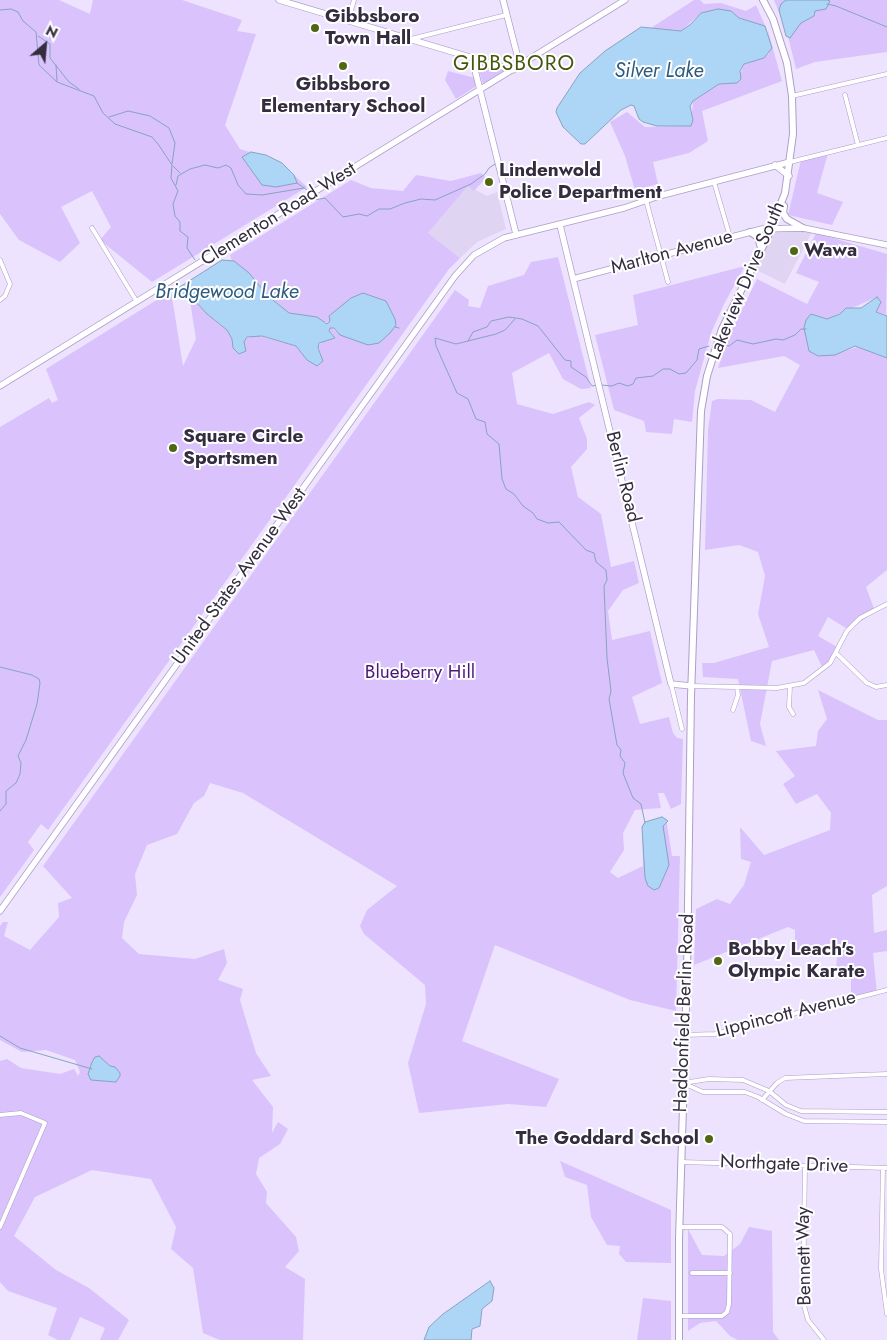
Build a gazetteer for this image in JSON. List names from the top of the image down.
{
  "streets": {
    "main road": ["Lakeview Drive South", "Haddonfield Berlin Road"],
    "street": [
      "Clementon Road West",
      "Marlton Avenue",
      "Berlin Road",
      "United States Avenue West",
      "Lippincott Avenue",
      "Northgate Drive",
      "Bennett Way"
    ]
  },
  "crossings": [
    ["Marlton Avenue", "Lakeview Drive South"],
    ["Marlton Avenue", "Berlin Road"],
    ["Lakeview Drive South", "United States Avenue West"],
    ["Lakeview Drive South", "Haddonfield Berlin Road"],
    ["Berlin Road", "United States Avenue West"],
    ["Haddonfield Berlin Road", "Lippincott Avenue"],
    ["Haddonfield Berlin Road", "Northgate Drive"],
    ["Northgate Drive", "Bennett Way"]
  ],
  "districts": ["GIBBSBORO"],
  "water": ["Silver Lake", "Bridgewood Lake"],
  "parks": ["Blueberry Hill"],
  "places": [
    "Gibbsboro Town Hall",
    "Gibbsboro Elementary School",
    "Lindenwold Police Department",
    "Wawa",
    "Square Circle Sportsmen",
    "Bobby Leach's Olympic Karate",
    "The Goddard School"
  ],
  "north": "top right"
}
